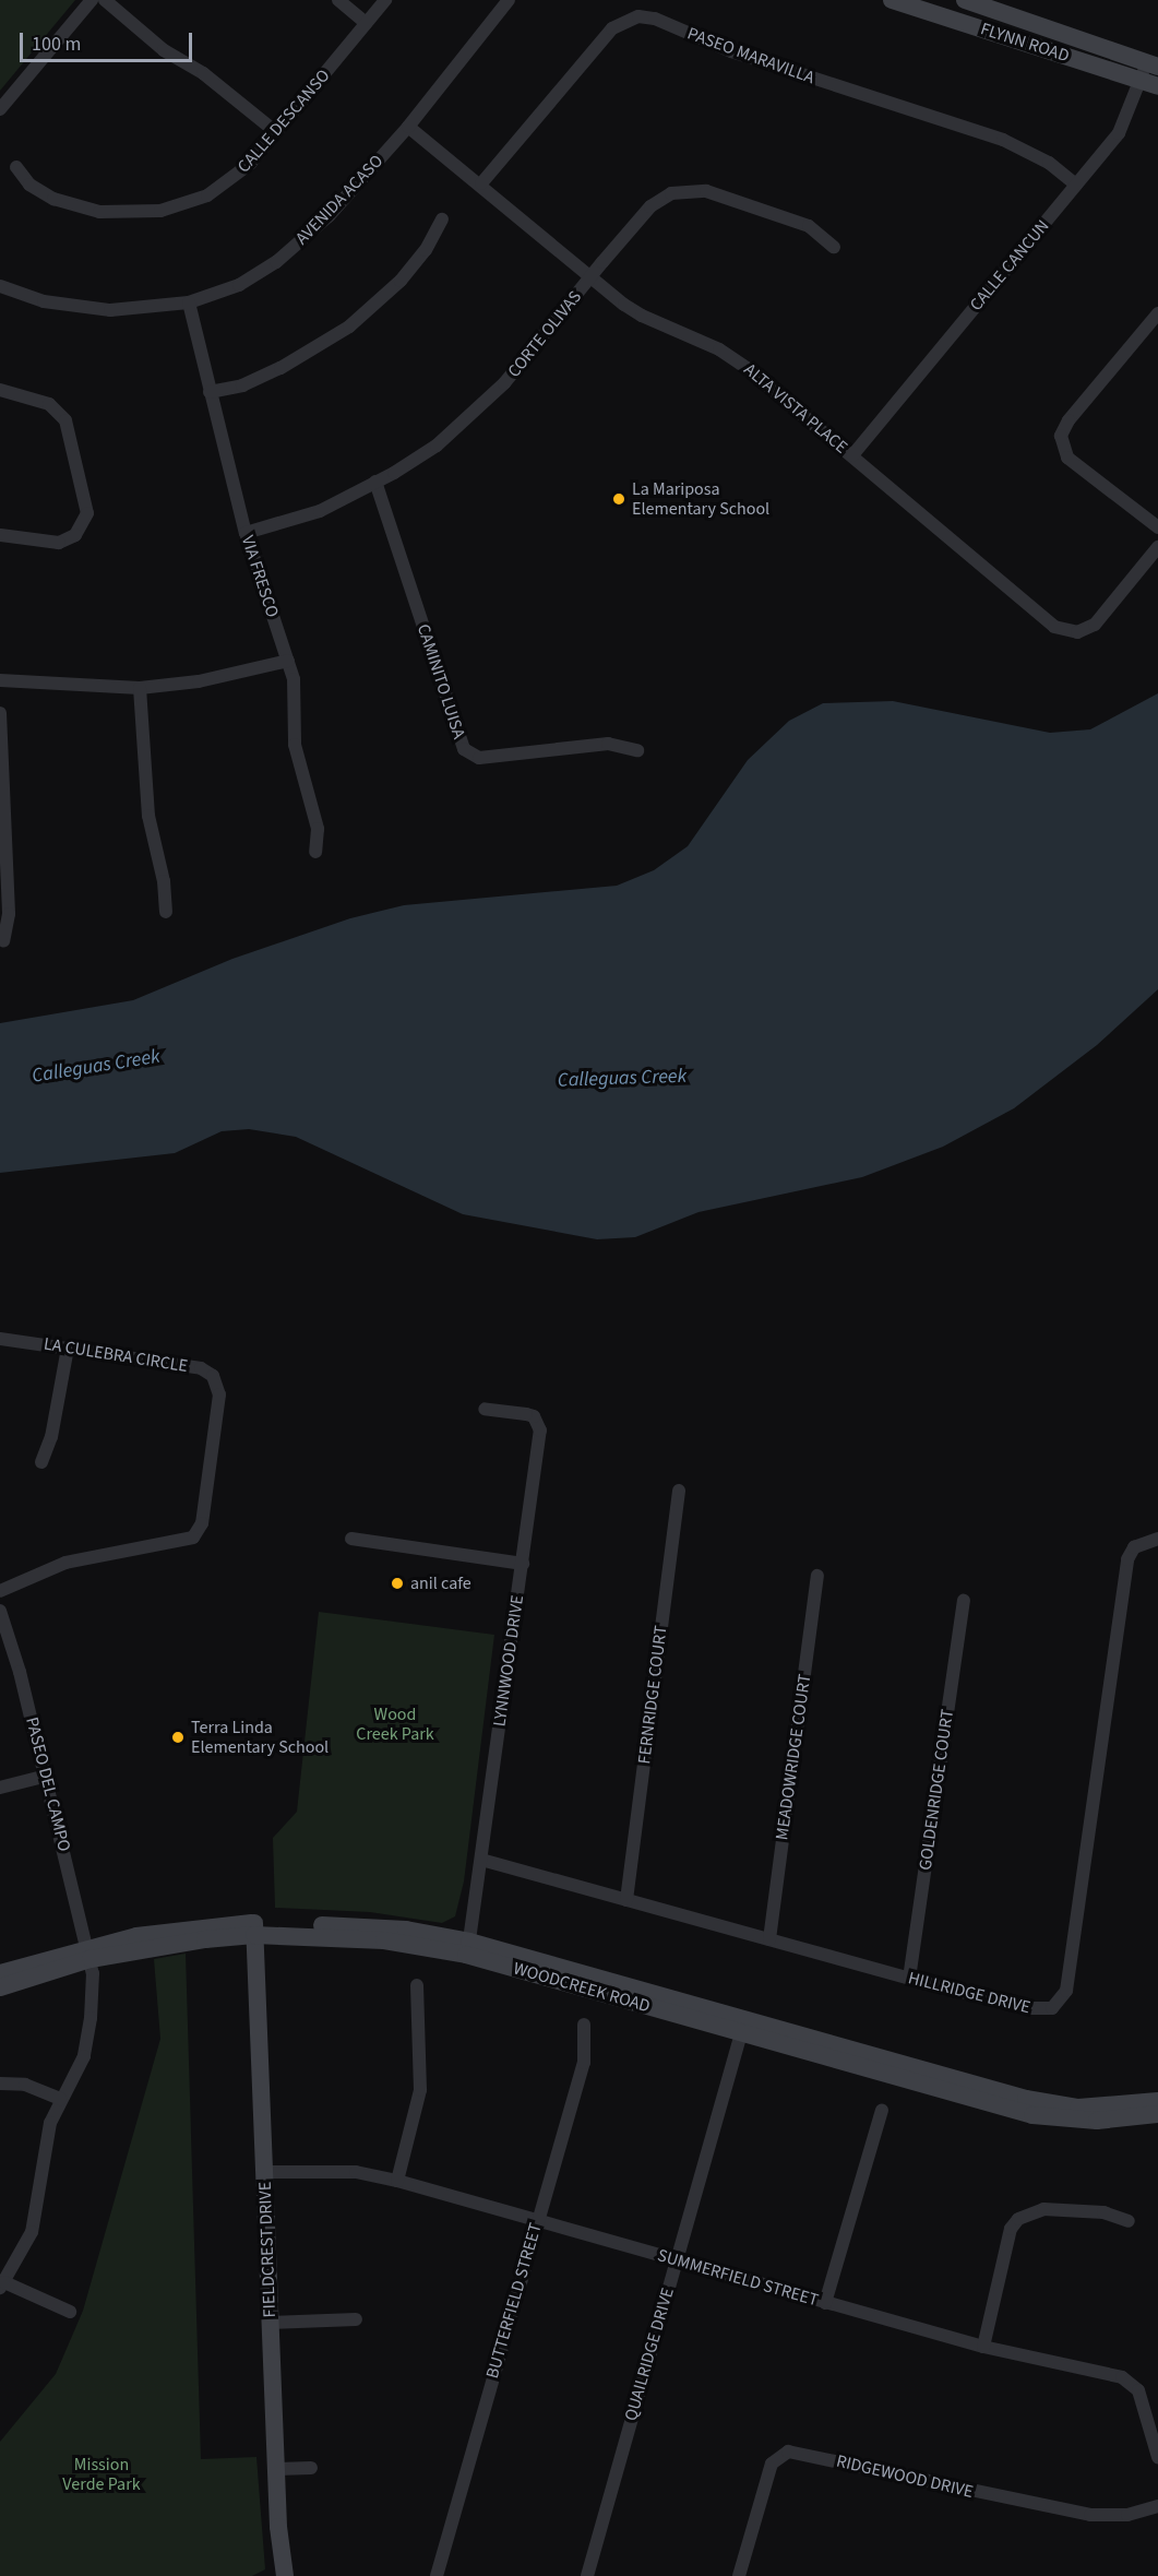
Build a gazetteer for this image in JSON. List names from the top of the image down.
{
  "streets": {
    "main road": ["FLYNN ROAD", "WOODCREEK ROAD", "FIELDCREST DRIVE"],
    "street": [
      "PASEO MARAVILLA",
      "CALLE DESCANSO",
      "AVENIDA ACASO",
      "CALLE CANCUN",
      "CORTE OLIVAS",
      "ALTA VISTA PLACE",
      "VIA FRESCO",
      "CAMINITO LUISA",
      "LA CULEBRA CIRCLE",
      "LYNNWOOD DRIVE",
      "FERNRIDGE COURT",
      "MEADOWRIDGE COURT",
      "PASEO DEL CAMPO",
      "GOLDENRIDGE COURT",
      "HILLRIDGE DRIVE",
      "SUMMERFIELD STREET",
      "BUTTERFIELD STREET",
      "QUAILRIDGE DRIVE",
      "RIDGEWOOD DRIVE"
    ]
  },
  "crossings": [
    ["FLYNN ROAD", "CALLE CANCUN"],
    ["PASEO MARAVILLA", "CALLE CANCUN"],
    ["PASEO MARAVILLA", "ALTA VISTA PLACE"],
    ["AVENIDA ACASO", "ALTA VISTA PLACE"],
    ["AVENIDA ACASO", "VIA FRESCO"],
    ["CALLE CANCUN", "ALTA VISTA PLACE"],
    ["CORTE OLIVAS", "ALTA VISTA PLACE"],
    ["CORTE OLIVAS", "VIA FRESCO"],
    ["CORTE OLIVAS", "CAMINITO LUISA"],
    ["LYNNWOOD DRIVE", "WOODCREEK ROAD"],
    ["LYNNWOOD DRIVE", "HILLRIDGE DRIVE"],
    ["FERNRIDGE COURT", "HILLRIDGE DRIVE"],
    ["MEADOWRIDGE COURT", "HILLRIDGE DRIVE"],
    ["PASEO DEL CAMPO", "WOODCREEK ROAD"],
    ["GOLDENRIDGE COURT", "HILLRIDGE DRIVE"],
    ["WOODCREEK ROAD", "FIELDCREST DRIVE"],
    ["WOODCREEK ROAD", "QUAILRIDGE DRIVE"],
    ["FIELDCREST DRIVE", "SUMMERFIELD STREET"],
    ["SUMMERFIELD STREET", "BUTTERFIELD STREET"],
    ["SUMMERFIELD STREET", "QUAILRIDGE DRIVE"]
  ],
  "water": ["Calleguas Creek"],
  "parks": ["Wood Creek Park", "Mission Verde Park"],
  "places": ["La Mariposa Elementary School", "anil cafe", "Terra Linda Elementary School"],
  "scale_bar": "100 m"
}
